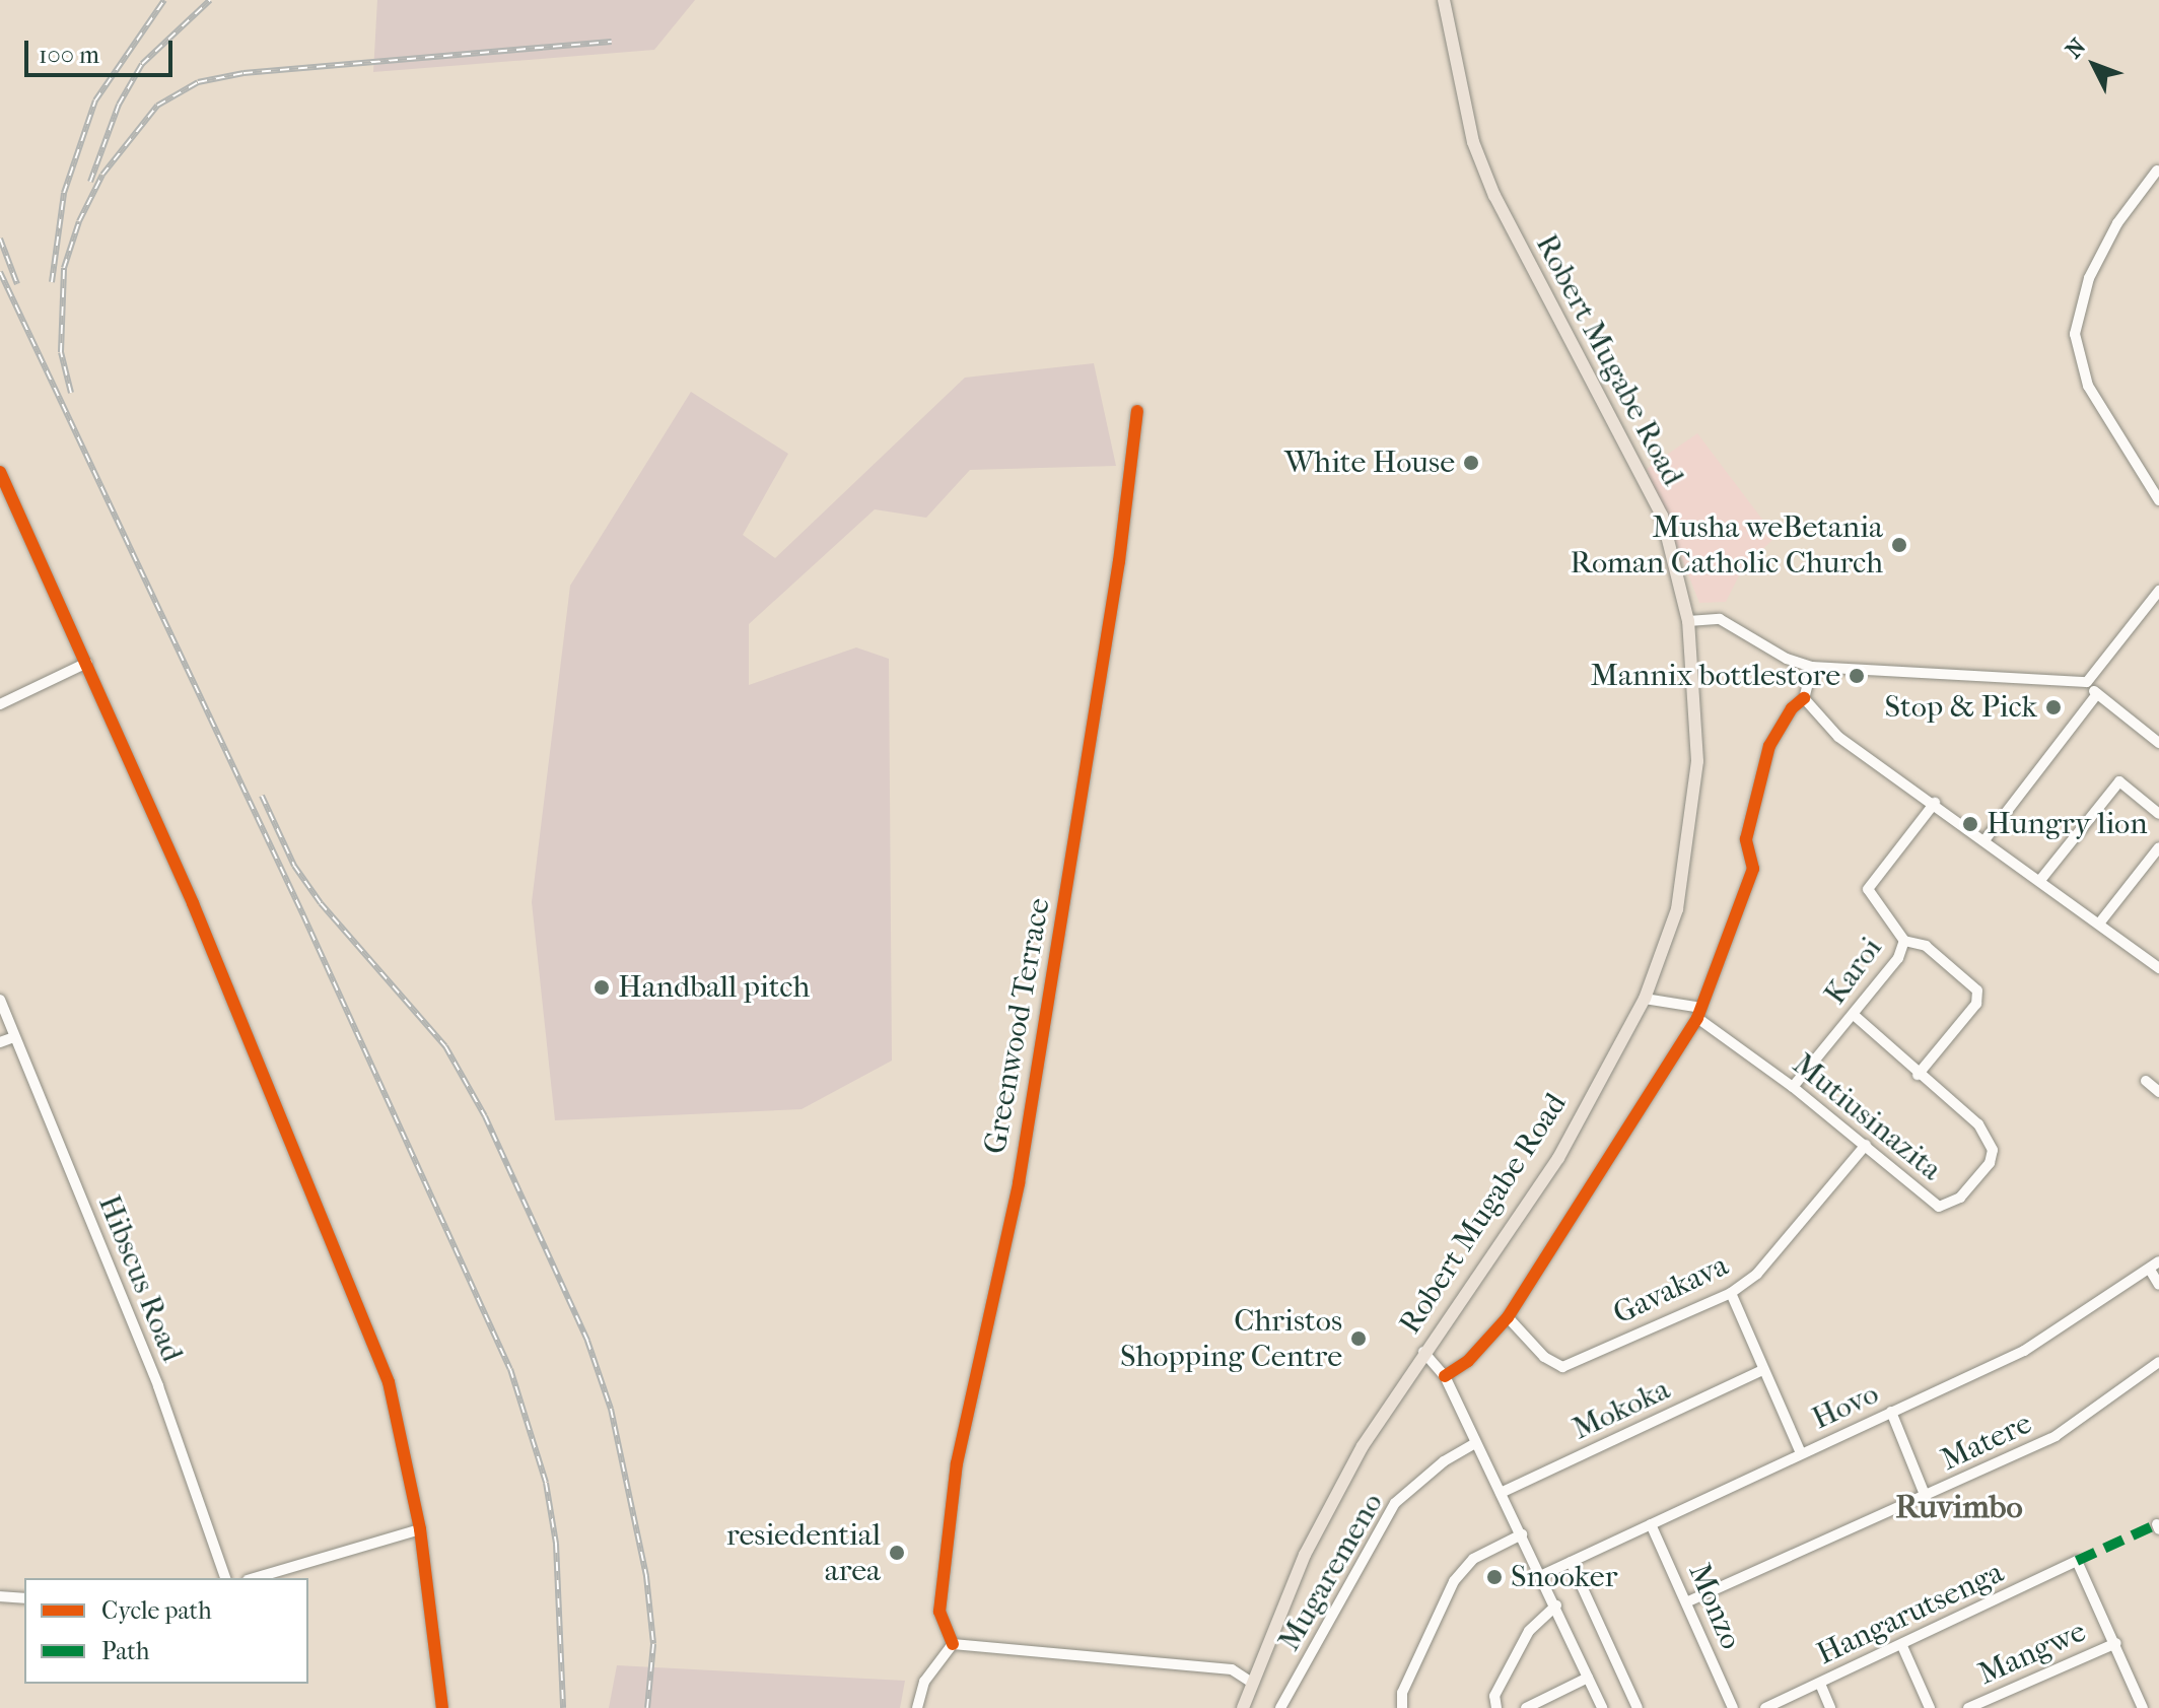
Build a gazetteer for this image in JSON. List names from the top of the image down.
{
  "streets": {
    "main road": ["Robert Mugabe Road"],
    "street": [
      "Karoi",
      "Greenwood Terrace",
      "Mutiusinazita",
      "Hibscus Road",
      "Gavakava",
      "Hovo",
      "Mokoka",
      "Matere",
      "Mugaremeno",
      "Monzo",
      "Hangarutsenga",
      "Mangwe"
    ]
  },
  "crossings": [
    ["Karoi", "Mutiusinazita"],
    ["Mutiusinazita", "Gavakava"],
    ["Hovo", "Monzo"],
    ["Matere", "Monzo"],
    ["Hangarutsenga", "Mangwe"]
  ],
  "districts": ["Ruvimbo"],
  "places": [
    "White House",
    "Musha weBetania Roman Catholic Church",
    "Mannix bottlestore",
    "Stop & Pick",
    "Hungry lion",
    "Handball pitch",
    "Christos Shopping Centre",
    "resiedential area",
    "Snooker"
  ],
  "legend": ["Cycle path", "Path"],
  "scale_bar": "100 m",
  "north": "top left"
}
